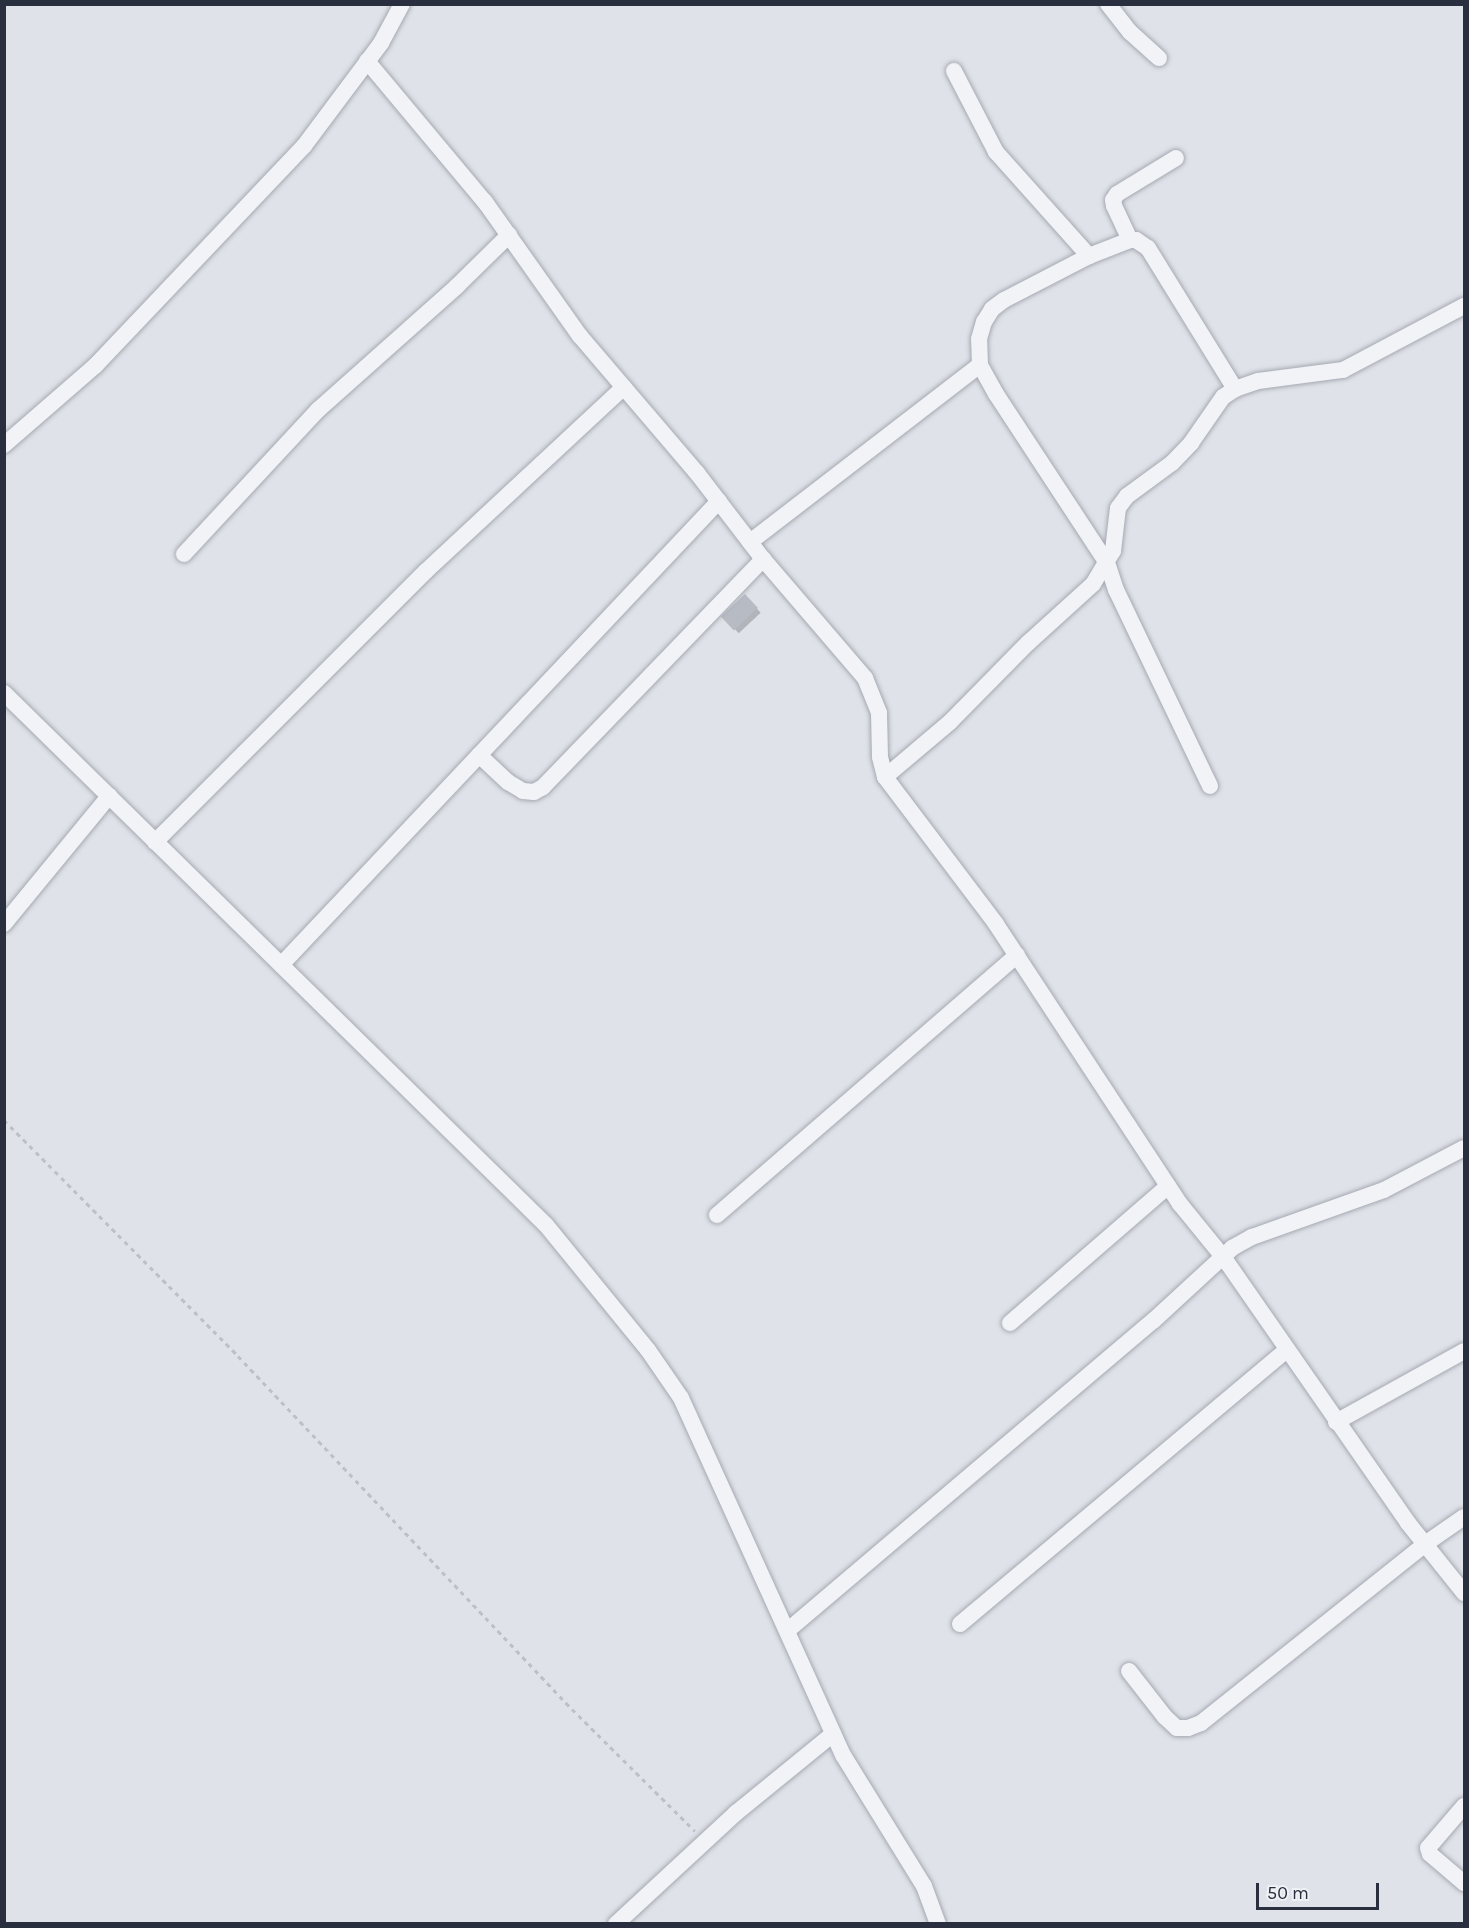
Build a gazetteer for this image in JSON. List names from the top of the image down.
{
  "scale_bar": "50 m"
}
